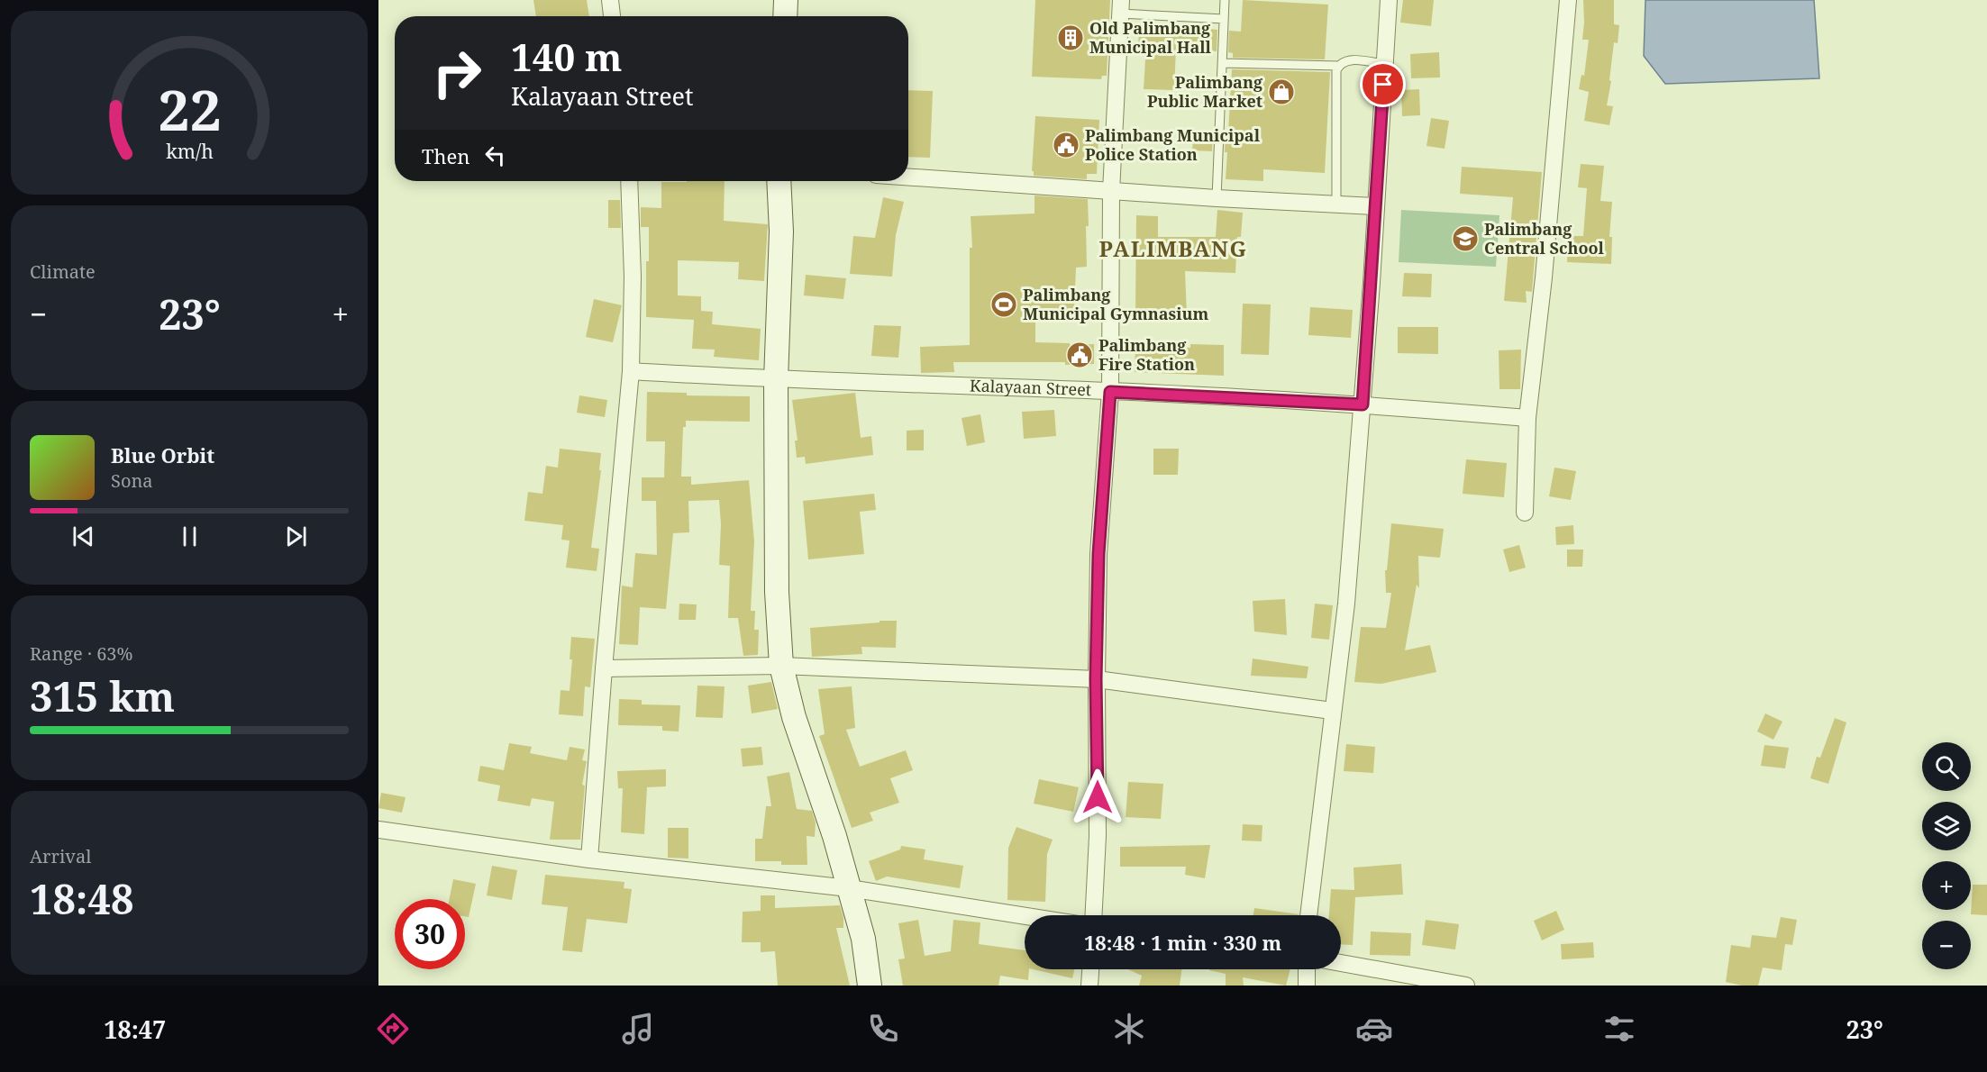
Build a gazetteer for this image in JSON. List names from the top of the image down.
{
  "streets": {
    "street": ["Kalayaan Street"]
  },
  "districts": ["PALIMBANG"],
  "places": {
    "building": ["Old Palimbang Municipal Hall"],
    "shop": ["Palimbang Public Market"],
    "public building": ["Palimbang Municipal Police Station", "Palimbang Fire Station"],
    "school or university": ["Palimbang Central School"],
    "sports": ["Palimbang Municipal Gymnasium"]
  },
  "page": {
    "turn": ["140 m", "Kalayaan Street"],
    "then": "Then",
    "tile": [
      "Climate",
      ["Range · 63%", "315 km"],
      ["Arrival", "18:48"]
    ],
    "heat": ["−", "23°", "+"],
    "song": ["Blue Orbit", "Sona"],
    "map_buttons": ["+", "−"],
    "limit": "30",
    "trip": "18:48 · 1 min · 330 m",
    "tabs": ["18:47", "23°"],
    "gauge": ["22", "km/h"]
  }
}
